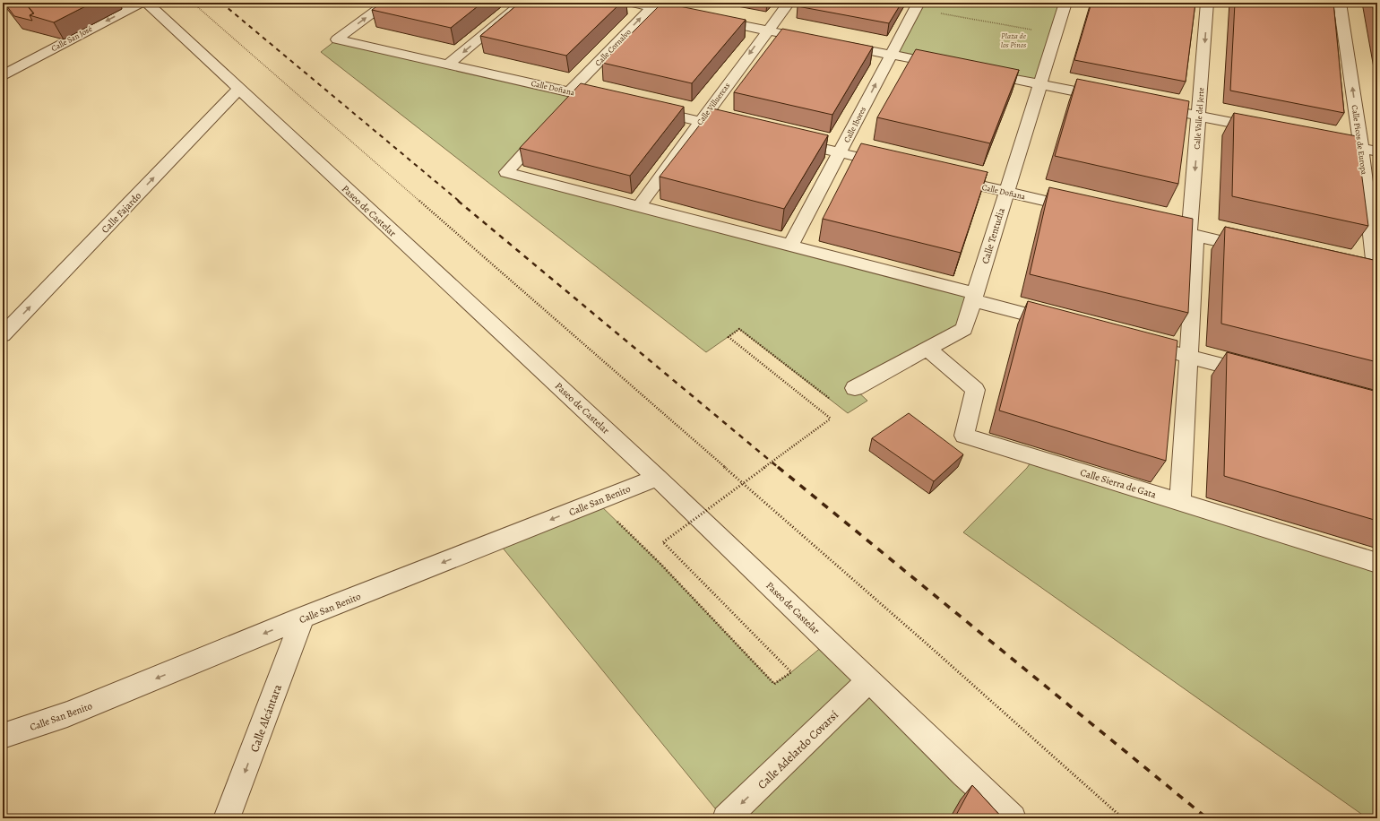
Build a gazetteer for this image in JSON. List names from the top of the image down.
{
  "streets": {
    "street": [
      "Calle San José",
      "Calle Cornalvo",
      "Calle Doñana",
      "Calle Villuercas",
      "Calle Valle del Jerte",
      "Calle Ibores",
      "Calle Picos de Europa",
      "Paseo de Castelar",
      "Calle Fajardo",
      "Calle Tentudia",
      "Calle Sierra de Gata",
      "Calle San Benito",
      "Calle Alcántara",
      "Calle Adelardo Covarsí"
    ]
  },
  "crossings": [
    ["Calle Cornalvo", "Calle Doñana"],
    ["Calle Doñana", "Calle Tentudia"],
    ["Calle Valle del Jerte", "Calle Sierra de Gata"],
    ["Paseo de Castelar", "Calle Fajardo"],
    ["Paseo de Castelar", "Calle San Benito"],
    ["Paseo de Castelar", "Calle Adelardo Covarsí"],
    ["Calle Tentudia", "Calle Sierra de Gata"],
    ["Calle San Benito", "Calle Alcántara"]
  ],
  "one_way": [
    "Calle San José",
    "Calle Villuercas",
    "Calle Valle del Jerte",
    "Calle Ibores",
    "Calle Picos de Europa",
    "Calle Fajardo",
    "Calle San Benito",
    "Calle Alcántara",
    "Calle Adelardo Covarsí"
  ],
  "parks": ["Plaza de los Pinos"]
}
